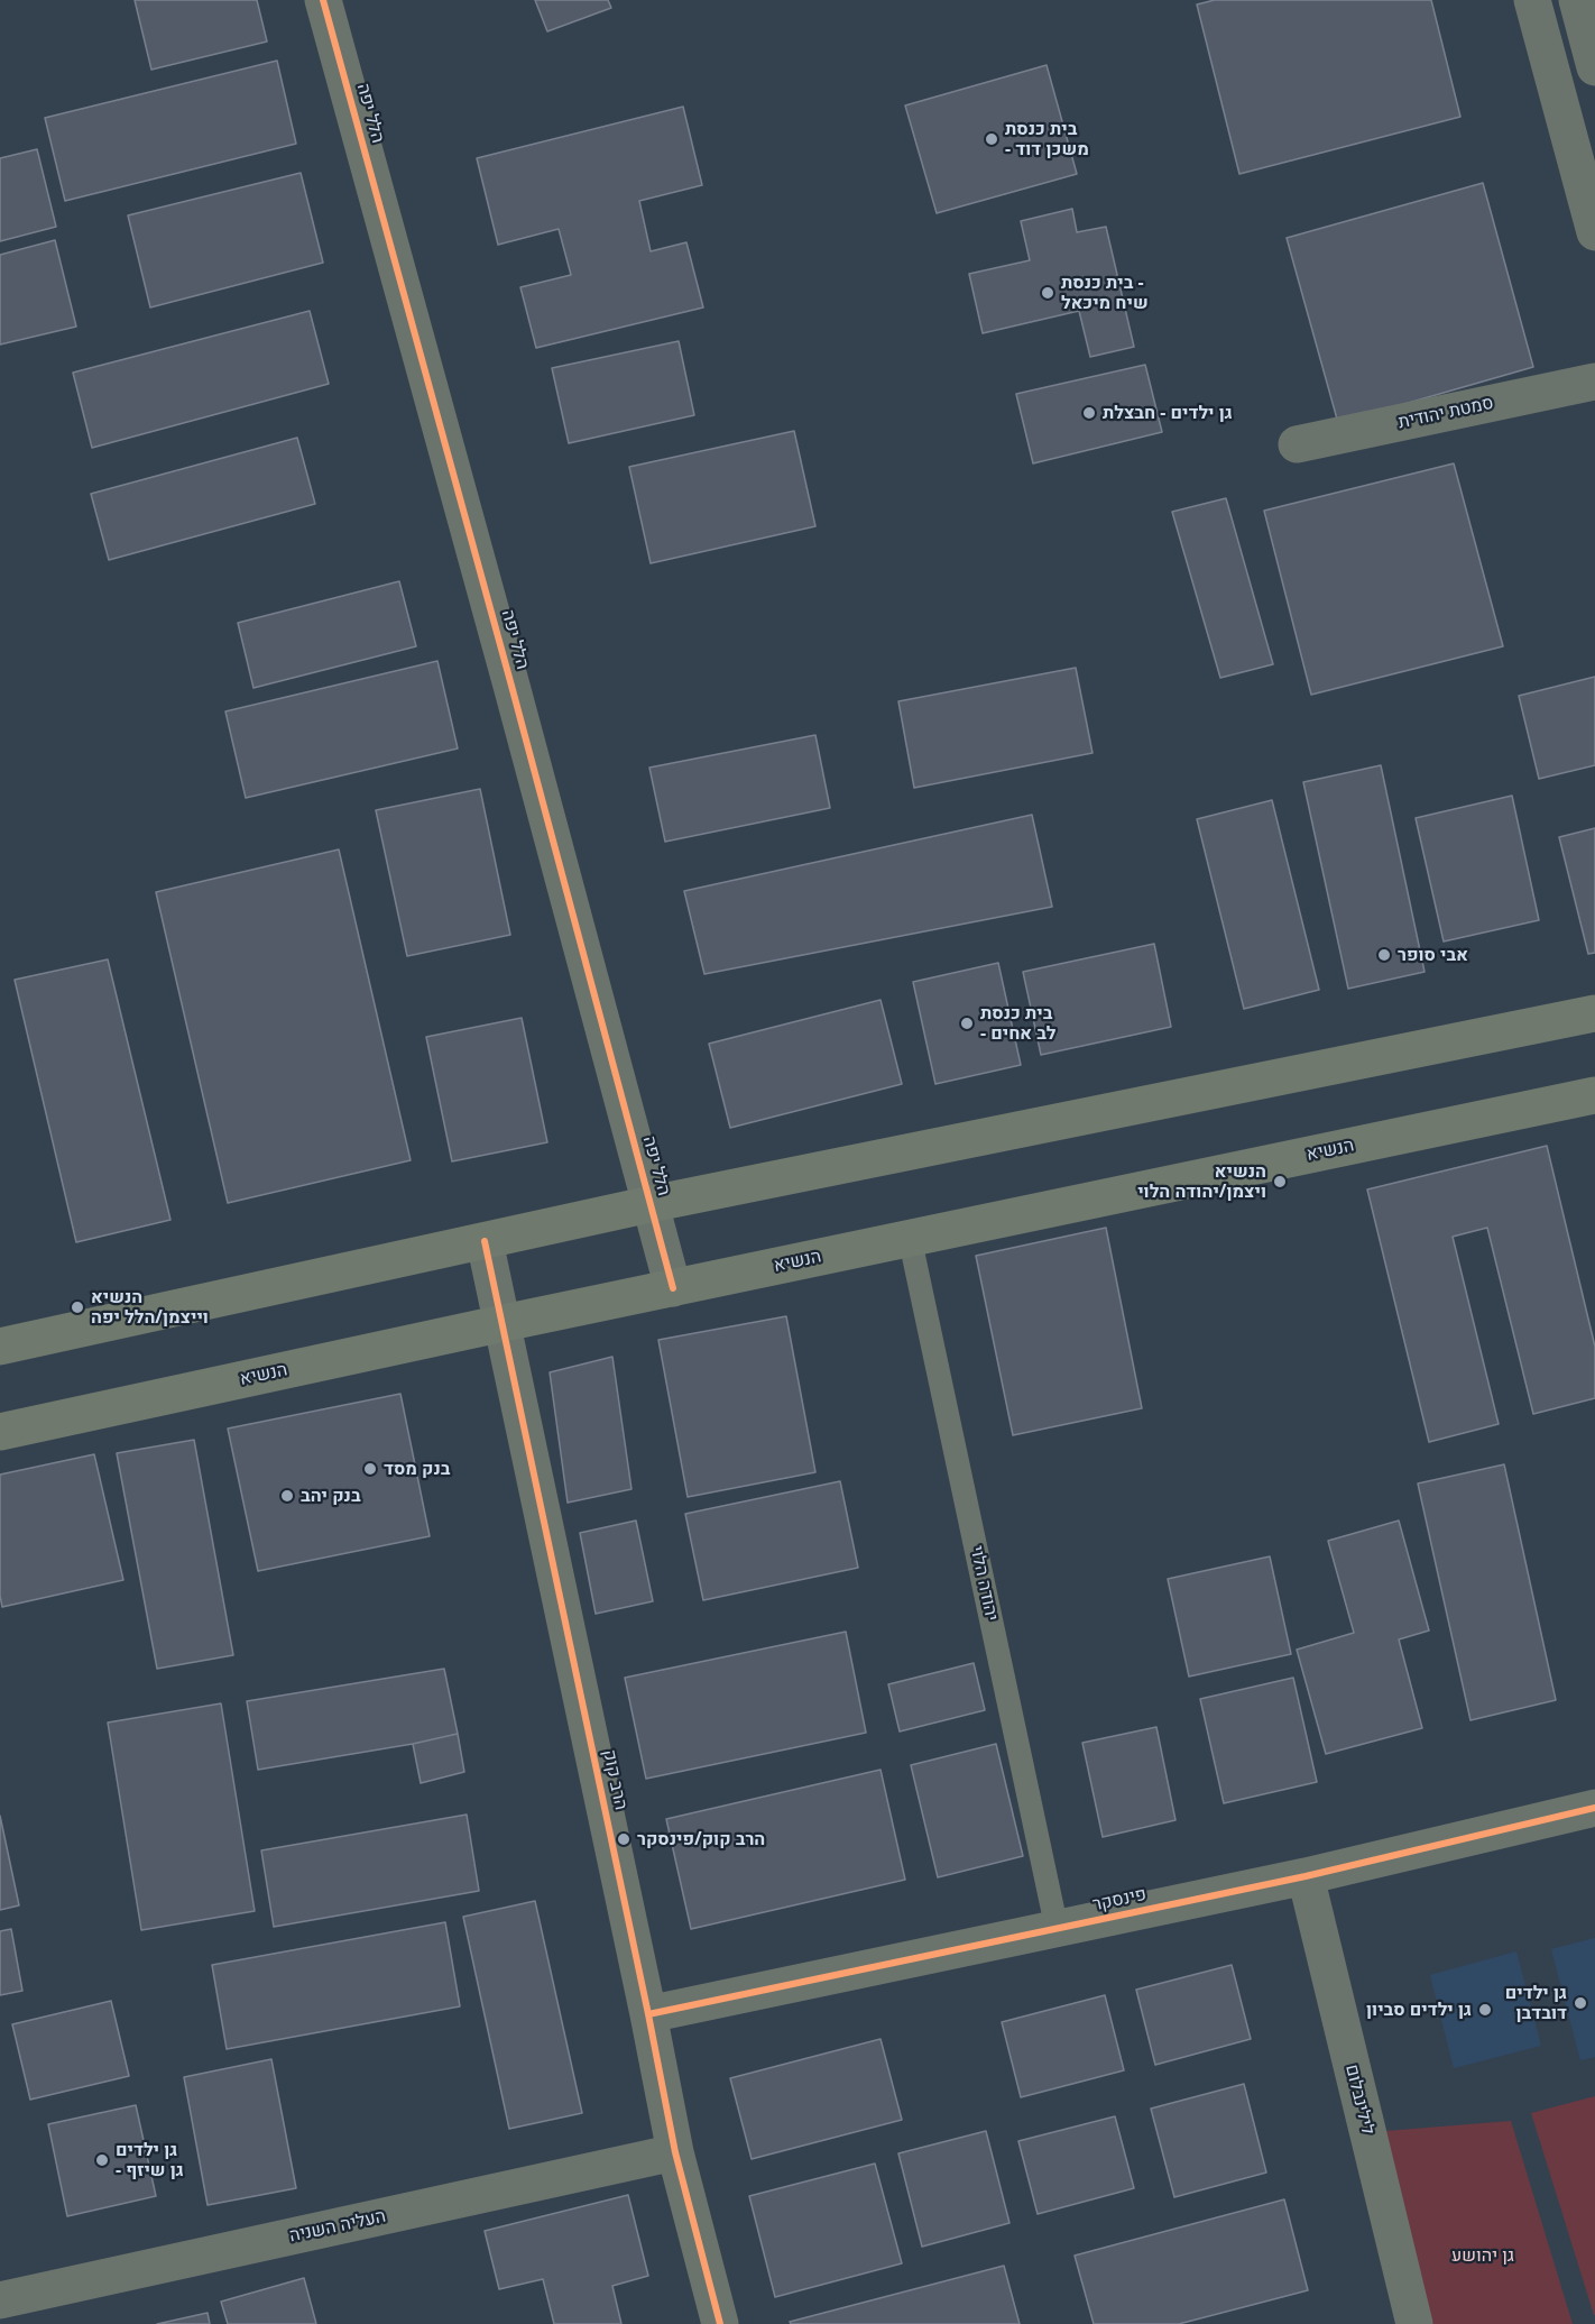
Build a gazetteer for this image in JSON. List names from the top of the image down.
{
  "streets": {
    "main road": ["הנשיא"],
    "street": [
      "הלל יפה",
      "סמטת יהודית",
      "הרב קוק",
      "פינסקר",
      "לילינבלום",
      "העליה השניה"
    ],
    "lane": ["יהודה הלוי"]
  },
  "crossings": [
    ["הלל יפה", "הנשיא"],
    ["הנשיא", "יהודה הלוי"],
    ["הנשיא", "הרב קוק"],
    ["יהודה הלוי", "פינסקר"],
    ["הרב קוק", "פינסקר"],
    ["הרב קוק", "העליה השניה"],
    ["פינסקר", "לילינבלום"]
  ],
  "parks": ["גן יהושע"],
  "places": [
    "בית כנסת - משכן דוד",
    "בית כנסת - שיח מיכאל",
    "גן ילדים - חבצלת",
    "אבי סופר",
    "בית כנסת - לב אחים",
    "הנשיא ויצמן/יהודה הלוי",
    "הנשיא וייצמן/הלל יפה",
    "בנק מסד",
    "בנק יהב",
    "הרב קוק/פינסקר",
    "גן ילדים דובדבן",
    "גן ילדים סביון",
    "גן ילדים - גן שיזף"
  ]
}
